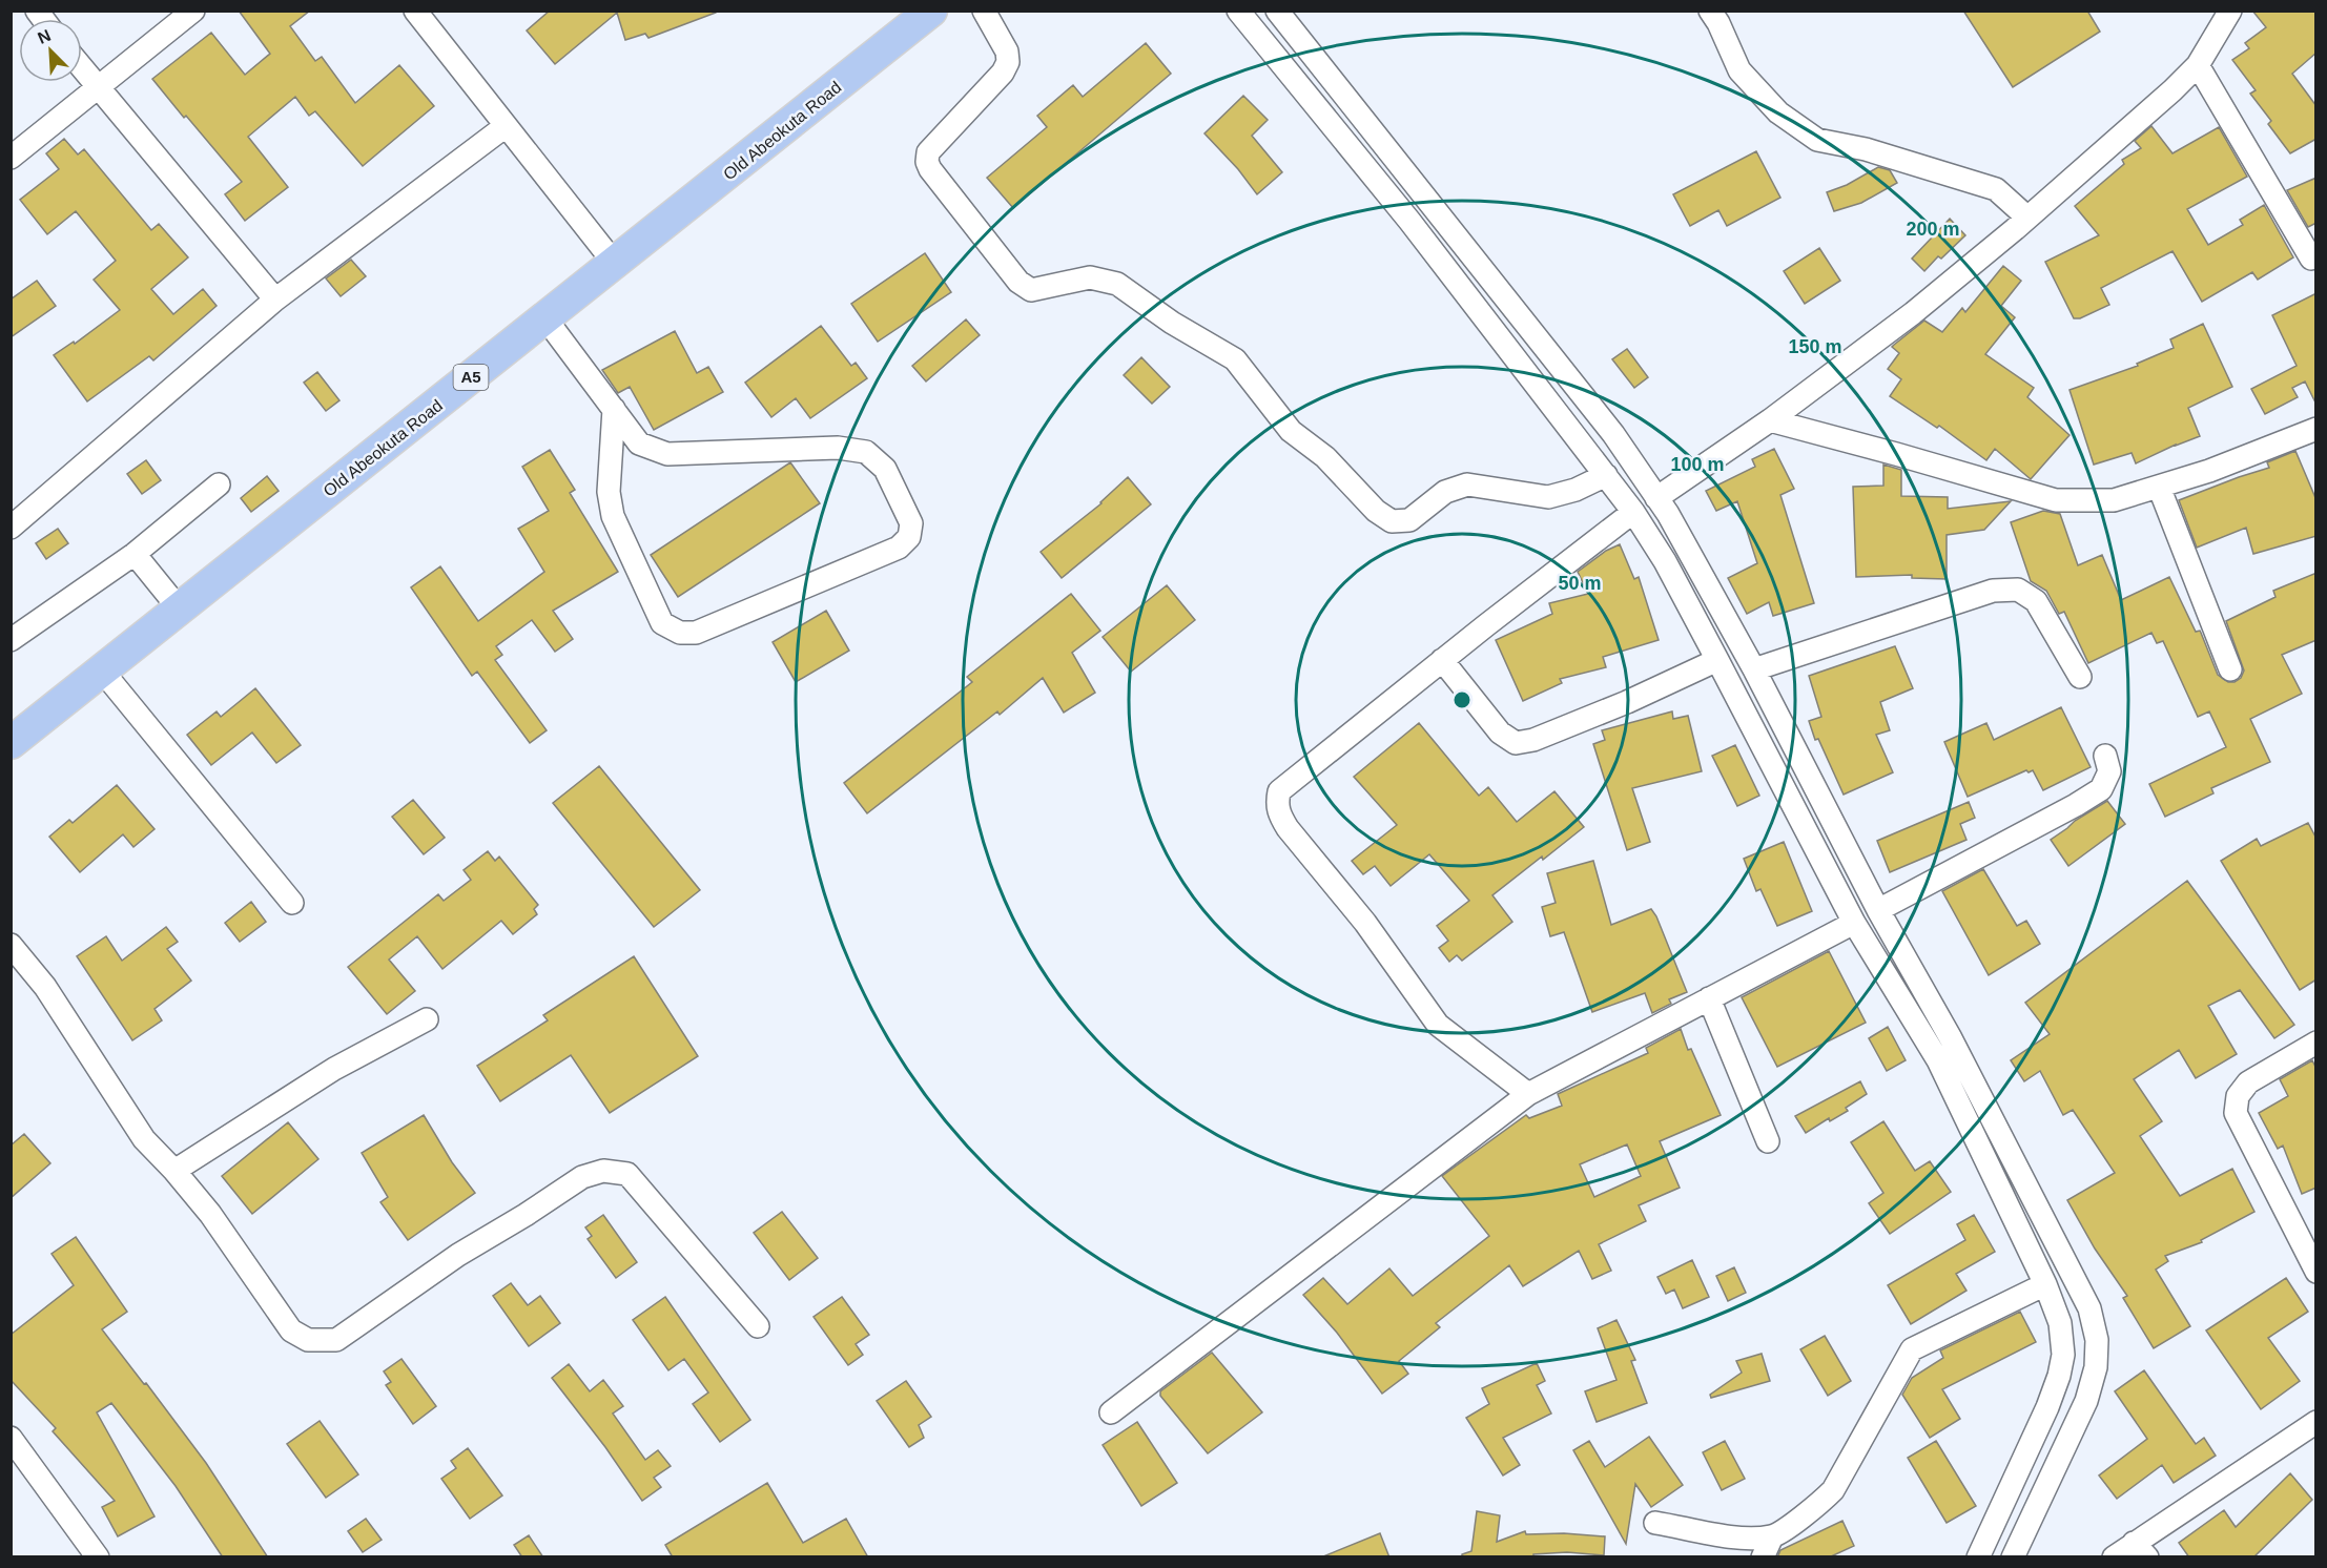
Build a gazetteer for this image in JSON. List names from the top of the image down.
{
  "streets": {
    "highway": ["Old Abeokuta Road", "A5"]
  },
  "north": "top left",
  "rings": [
    "200 m",
    "150 m",
    "100 m",
    "50 m"
  ]
}
